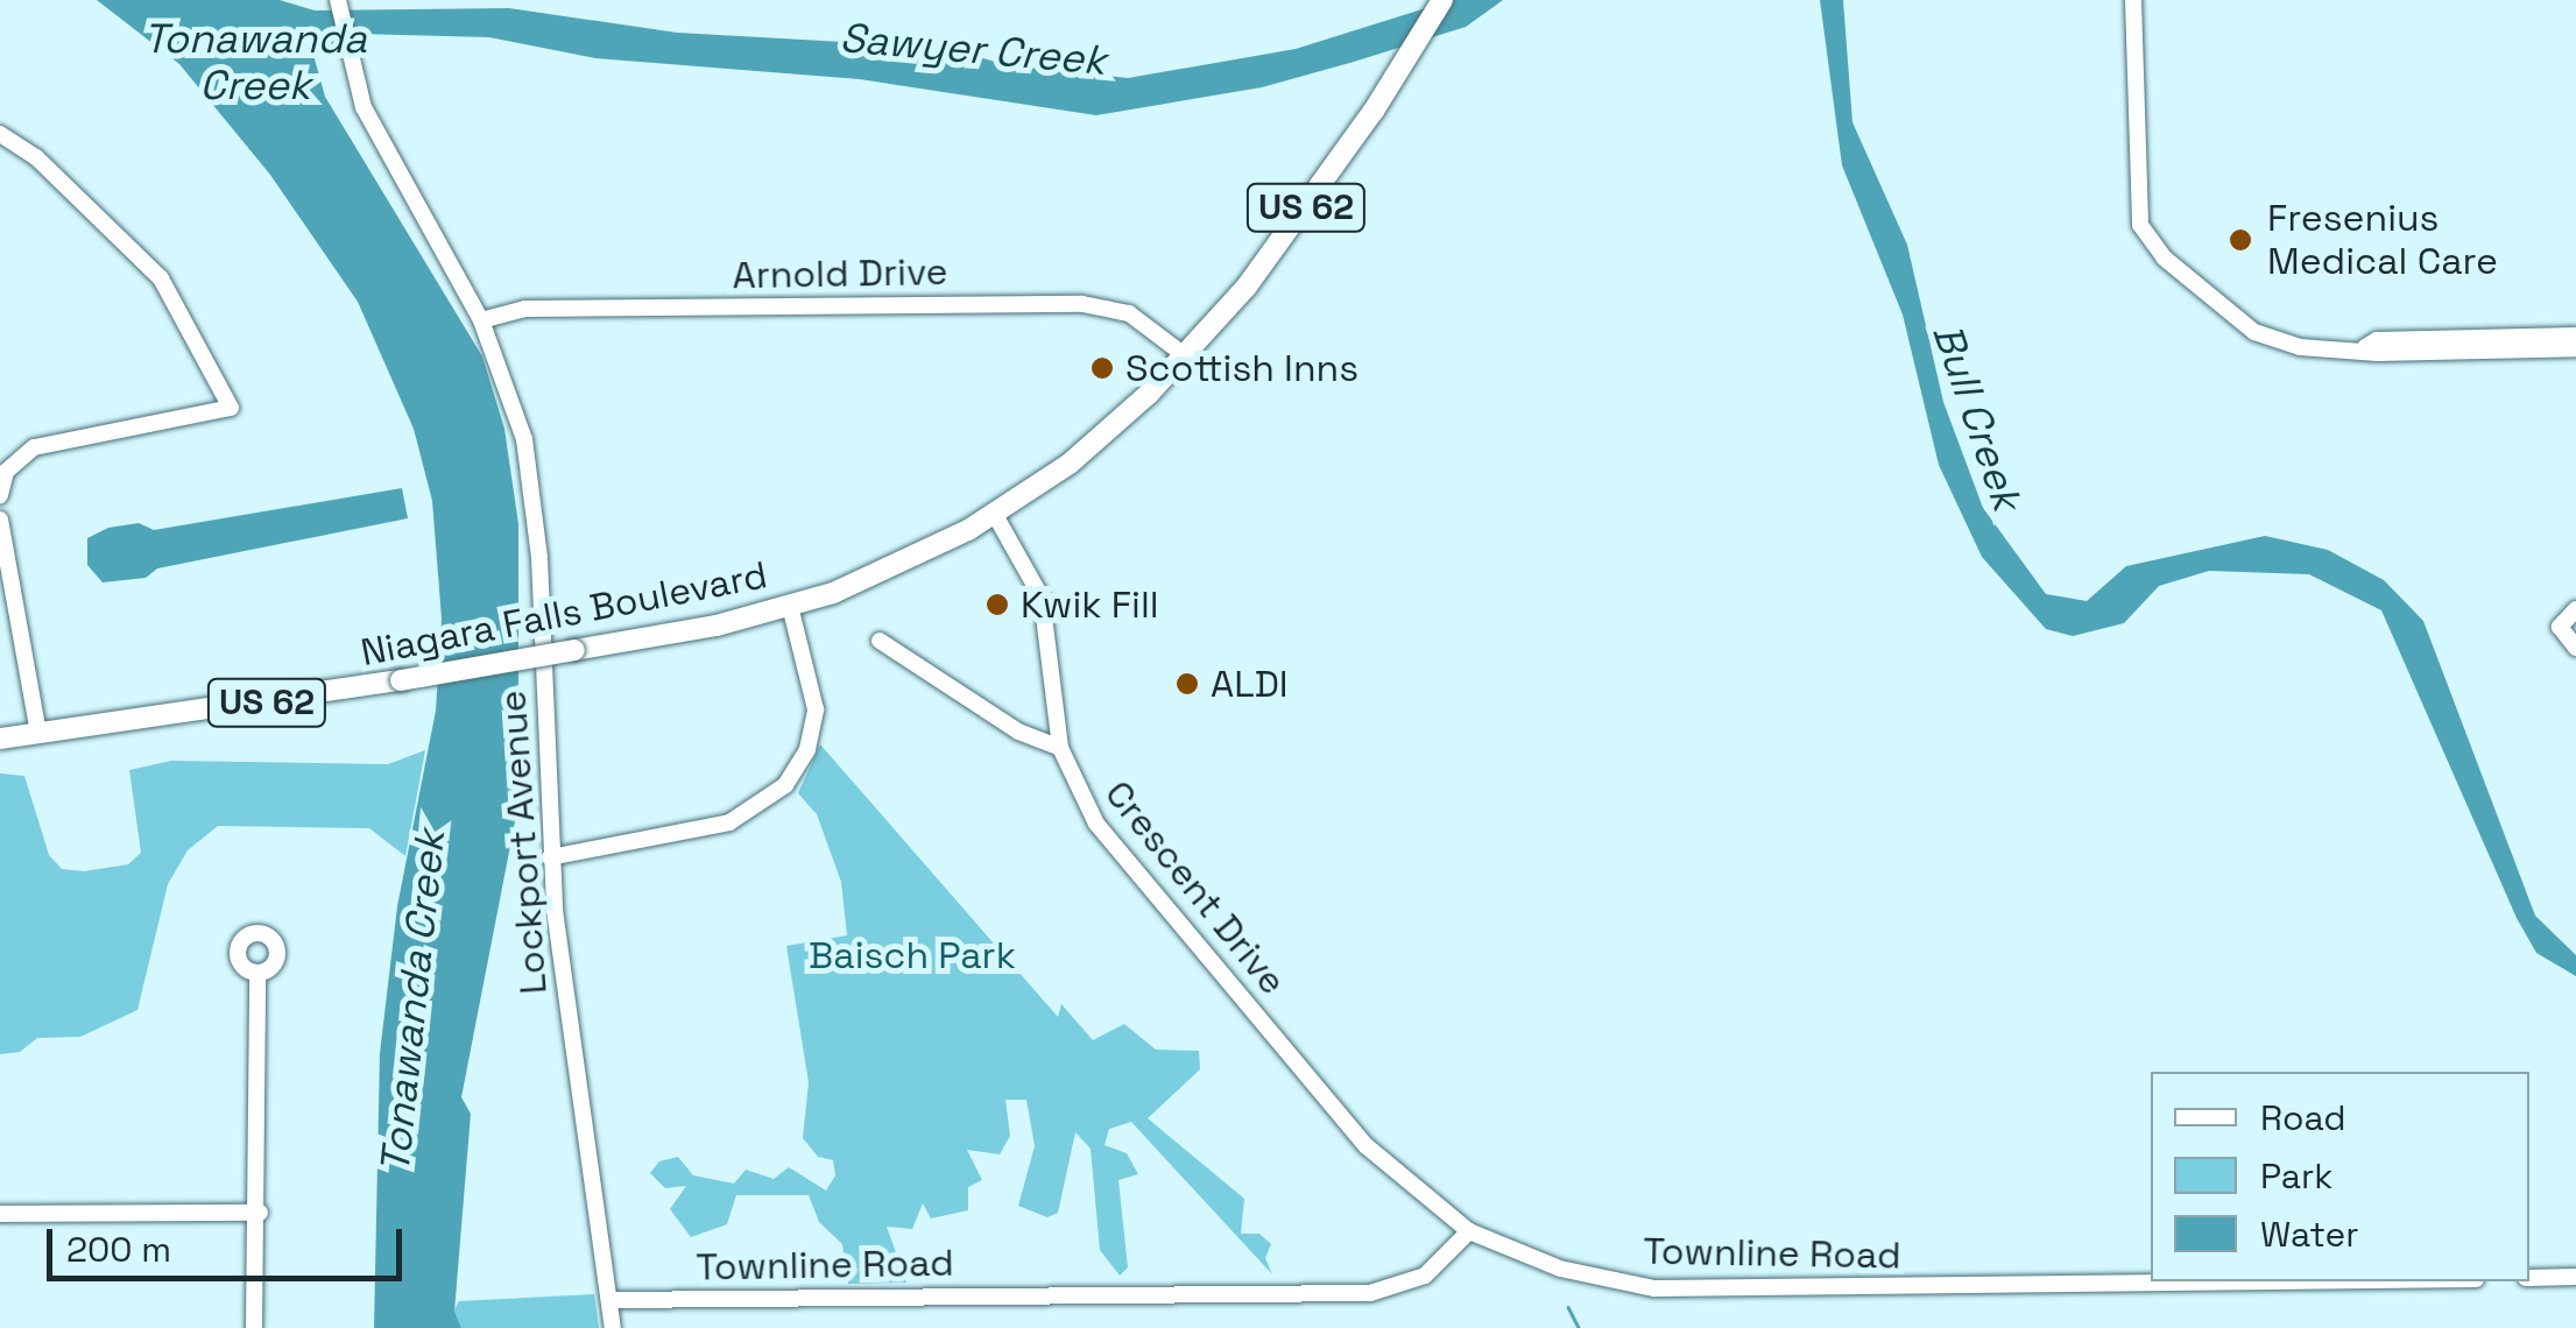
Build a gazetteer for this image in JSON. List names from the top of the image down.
{
  "streets": {
    "main road": ["US 62", "Niagara Falls Boulevard"],
    "street": [
      "Arnold Drive",
      "Lockport Avenue",
      "Crescent Drive",
      "Townline Road"
    ]
  },
  "crossings": [
    ["Arnold Drive", "Niagara Falls Boulevard"],
    ["Arnold Drive", "Lockport Avenue"],
    ["Niagara Falls Boulevard", "Crescent Drive"],
    ["Lockport Avenue", "Townline Road"],
    ["Crescent Drive", "Townline Road"]
  ],
  "water": ["Tonawanda Creek", "Sawyer Creek", "Bull Creek"],
  "parks": ["Baisch Park"],
  "places": [
    "Fresenius Medical Care",
    "Scottish Inns",
    "Kwik Fill",
    "ALDI"
  ],
  "legend": ["Road", "Park", "Water"],
  "scale_bar": "200 m"
}
